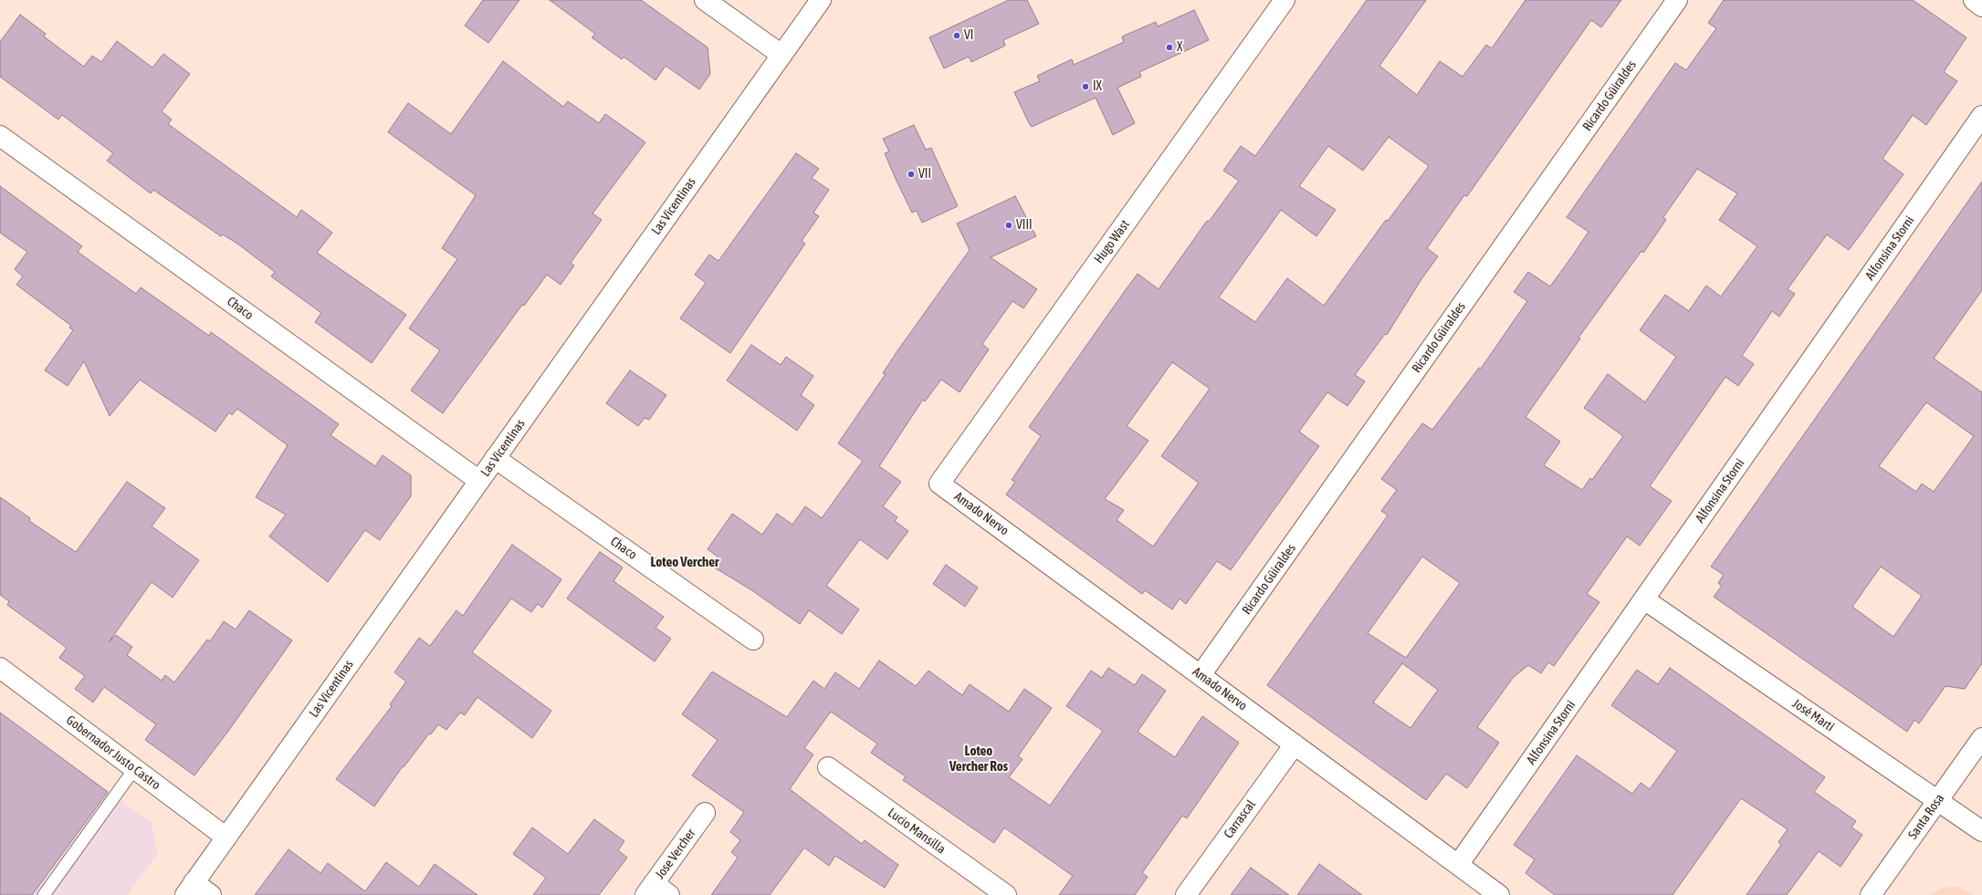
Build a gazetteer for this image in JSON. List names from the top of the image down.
{
  "streets": {
    "street": [
      "Ricardo Güiraldes",
      "Las Vicentinas",
      "Hugo Wast",
      "Alfonsina Storni",
      "Chaco",
      "Amado Nervo",
      "José Martí",
      "Gobernador Justo Castro",
      "Santa Rosa",
      "Carrascal",
      "Lucio Mansilla",
      "Jose Vercher"
    ]
  },
  "crossings": [
    ["Ricardo Güiraldes", "Amado Nervo"],
    ["Las Vicentinas", "Chaco"],
    ["Las Vicentinas", "Gobernador Justo Castro"],
    ["Hugo Wast", "Amado Nervo"],
    ["Alfonsina Storni", "Amado Nervo"],
    ["Alfonsina Storni", "José Martí"],
    ["Amado Nervo", "Carrascal"],
    ["José Martí", "Santa Rosa"]
  ],
  "districts": ["Loteo Vercher", "Loteo Vercher Ros"],
  "places": [
    "VI",
    "X",
    "IX",
    "VII",
    "VIII"
  ]
}
